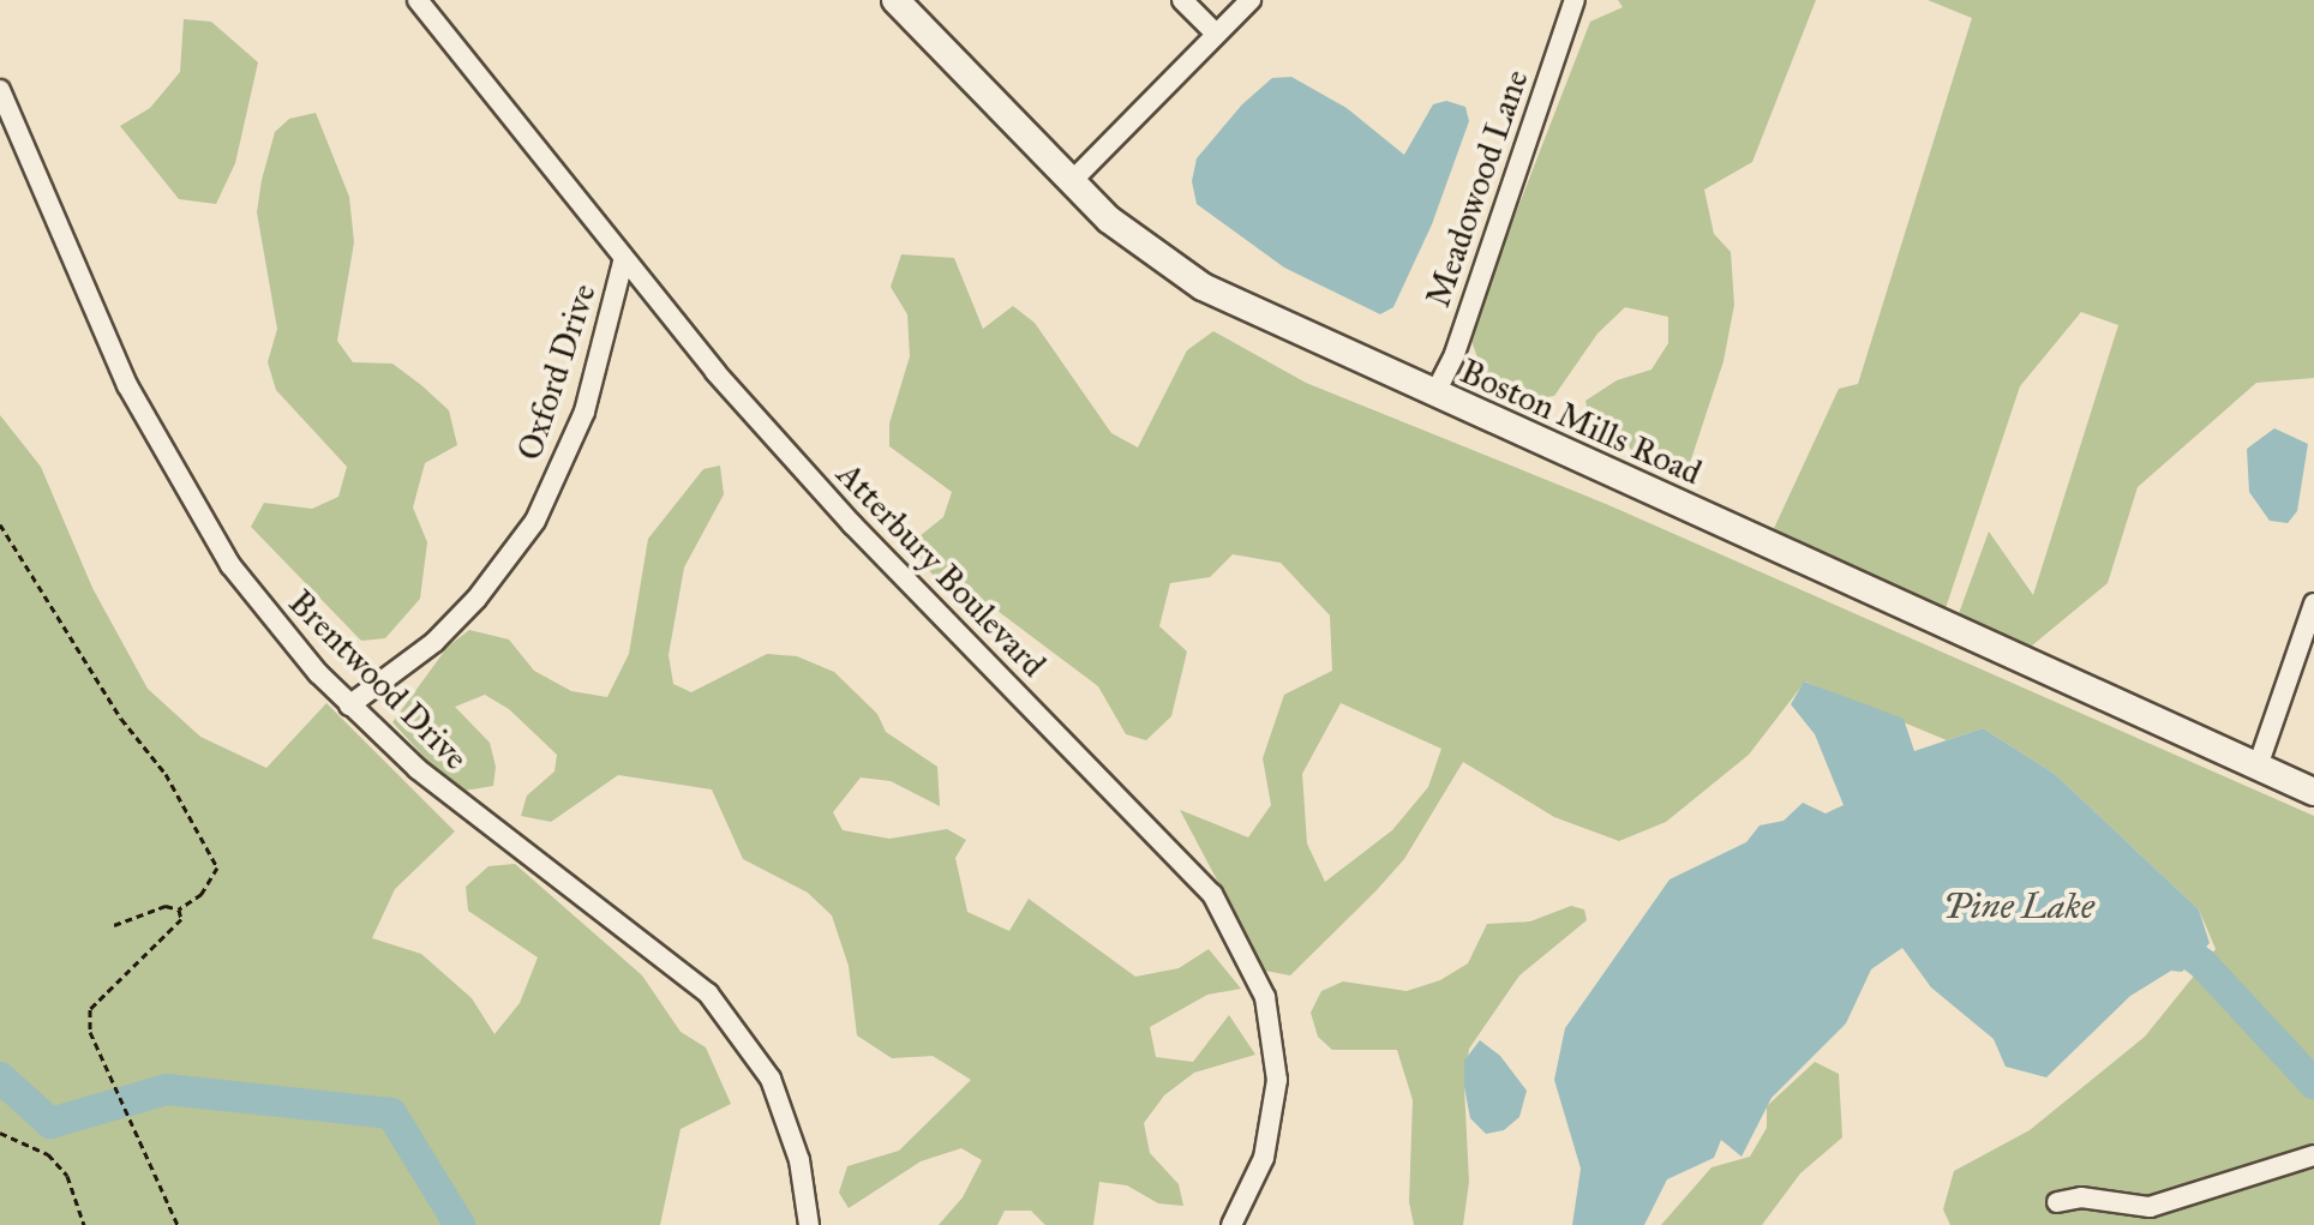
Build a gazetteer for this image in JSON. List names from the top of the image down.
{
  "streets": {
    "street": [
      "Meadowood Lane",
      "Oxford Drive",
      "Boston Mills Road",
      "Atterbury Boulevard",
      "Brentwood Drive"
    ]
  },
  "crossings": [
    ["Meadowood Lane", "Boston Mills Road"],
    ["Oxford Drive", "Atterbury Boulevard"],
    ["Oxford Drive", "Brentwood Drive"]
  ],
  "water": ["Pine Lake"]
}
